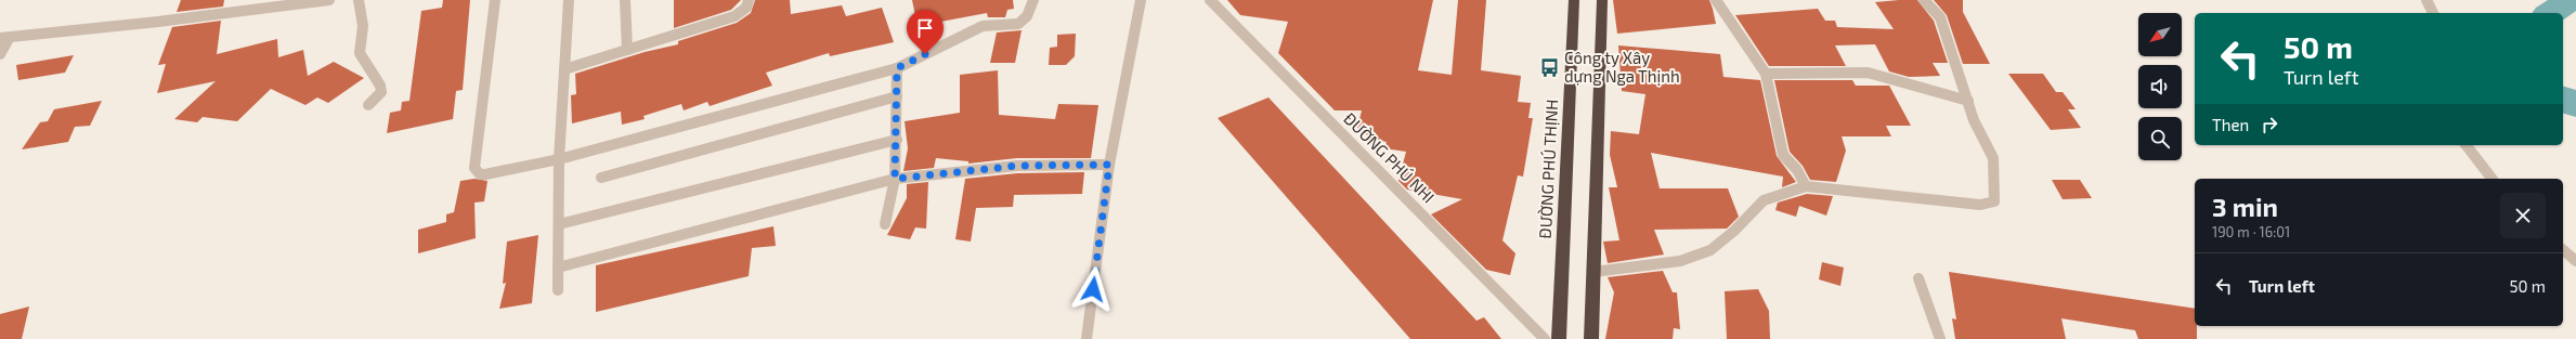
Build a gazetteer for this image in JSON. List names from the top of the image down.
{
  "streets": {
    "highway": ["ĐƯỜNG PHÚ THỊNH"],
    "street": ["ĐƯỜNG PHÚ NHI"]
  },
  "places": {
    "bus stop": ["Công ty Xây dựng Nga Thịnh"]
  },
  "north": "bottom left",
  "page": {
    "turn": ["50 m", "Turn left"],
    "then": "Then",
    "heading": ["3 min", "190 m · 16:01"],
    "list": [
      {
        "name": "Turn left",
        "value": "50 m"
      }
    ]
  }
}
